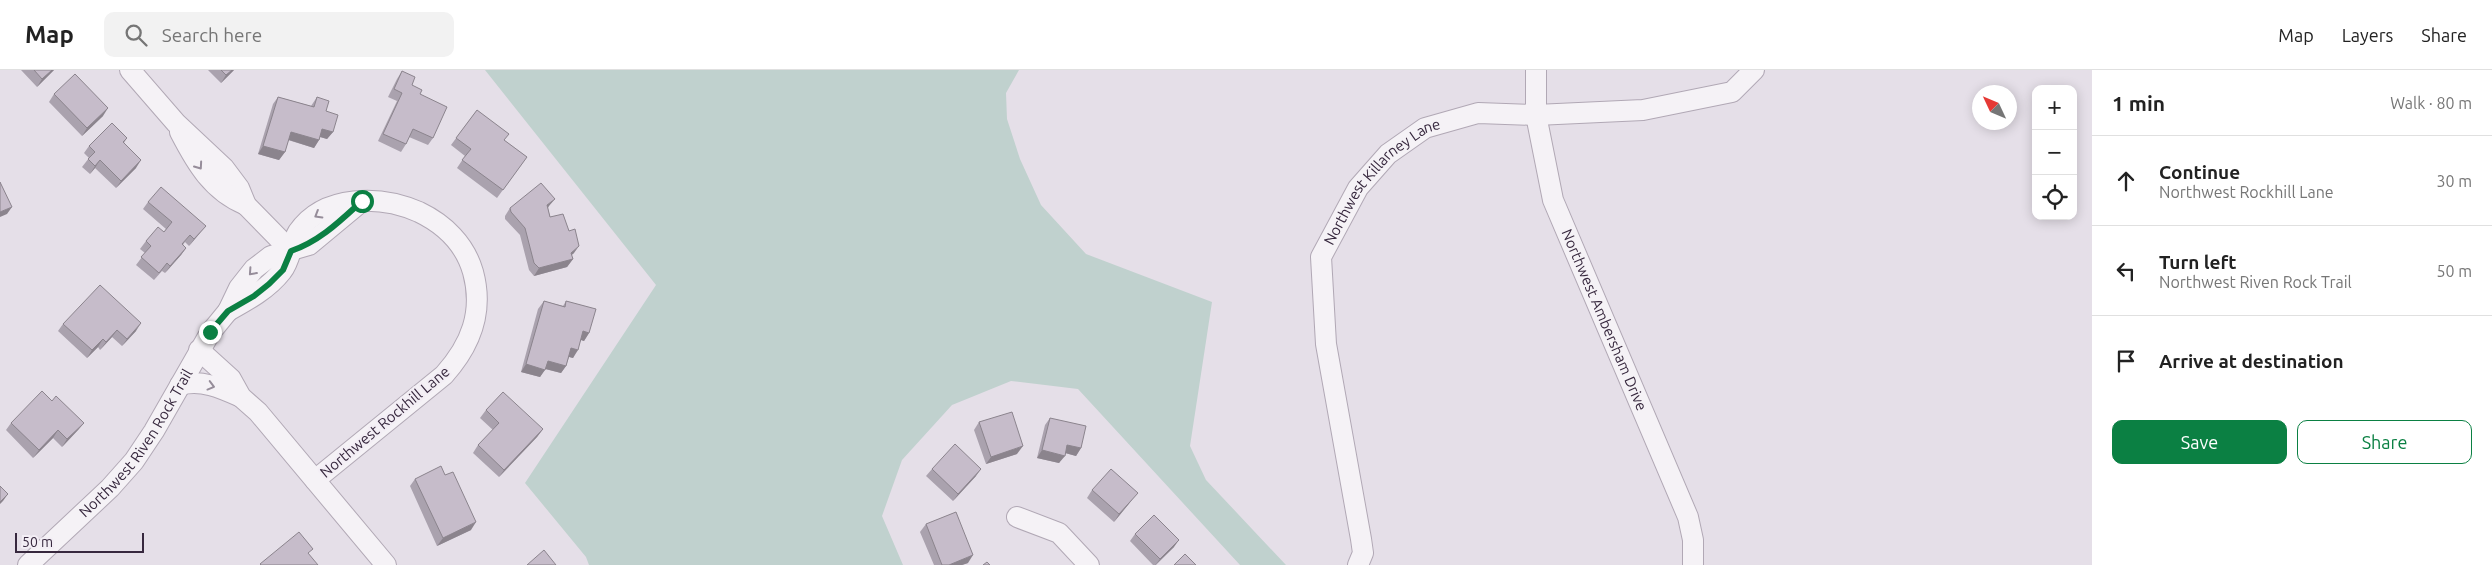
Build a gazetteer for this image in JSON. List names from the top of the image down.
{
  "streets": {
    "street": [
      "Northwest Killarney Lane",
      "Northwest Ambersham Drive",
      "Northwest Rockhill Lane",
      "Northwest Riven Rock Trail"
    ]
  },
  "crossings": [
    ["Northwest Killarney Lane", "Northwest Ambersham Drive"],
    ["Northwest Rockhill Lane", "Northwest Riven Rock Trail"]
  ],
  "scale_bar": "50 m",
  "north": "top left",
  "page": {
    "header": "Map",
    "search": "Search here",
    "nav": ["Map", "Layers", "Share"],
    "heading": ["1 min", "Walk · 80 m"],
    "map_buttons": ["+", "−"],
    "list": [
      ["Continue", "Northwest Rockhill Lane", "30 m"],
      ["Turn left", "Northwest Riven Rock Trail", "50 m"],
      "Arrive at destination"
    ],
    "buttons": ["Save", "Share"],
    "scale": "50 m"
  }
}
